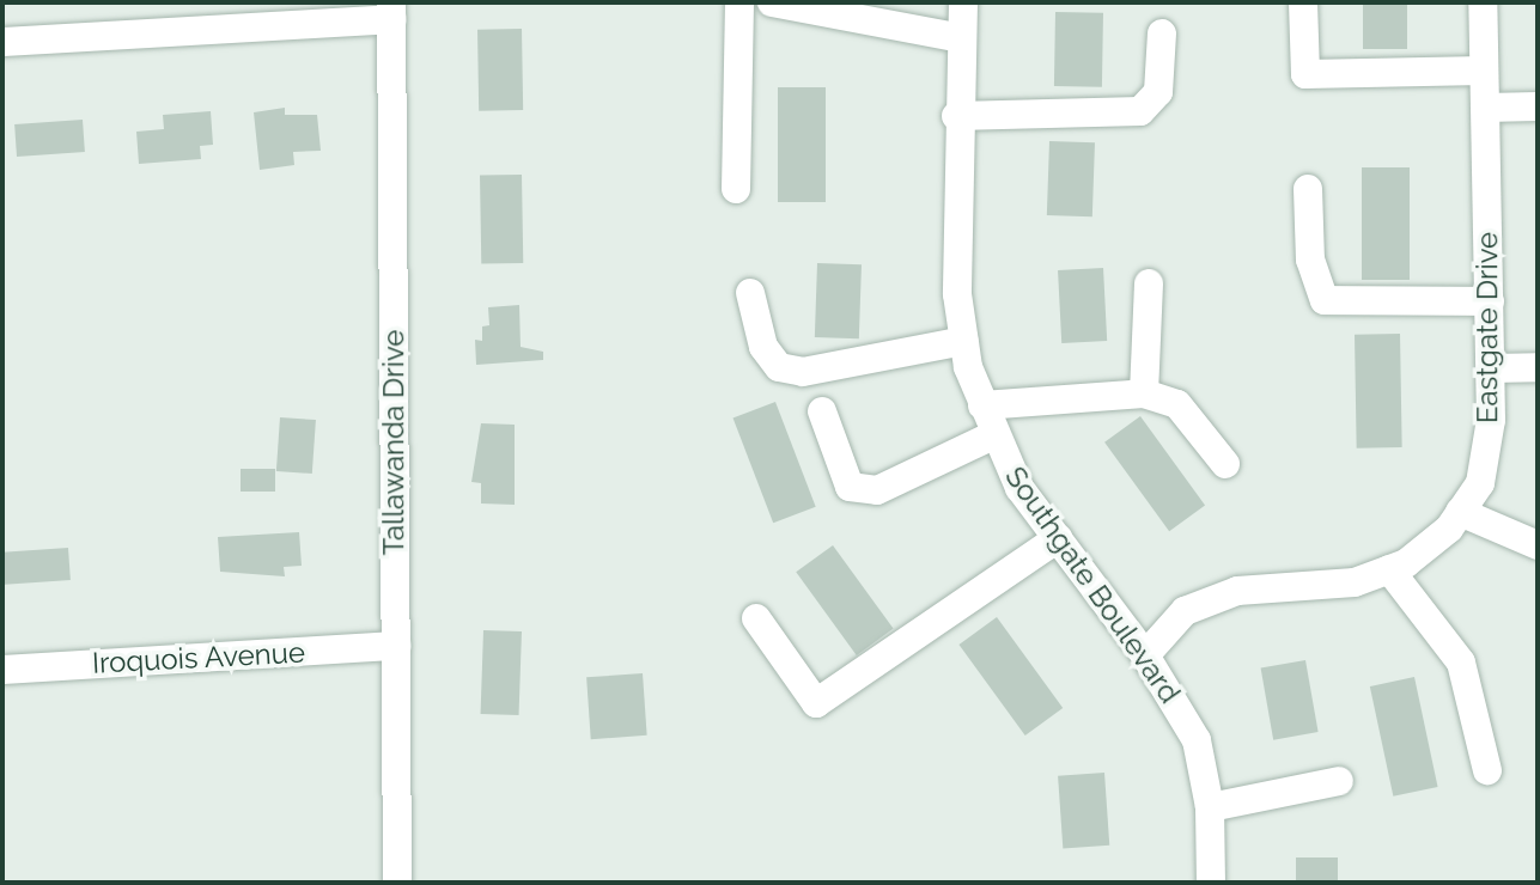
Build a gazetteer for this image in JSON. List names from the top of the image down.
{
  "streets": {
    "street": [
      "Eastgate Drive",
      "Tallawanda Drive",
      "Southgate Boulevard",
      "Iroquois Avenue"
    ]
  },
  "crossings": [
    ["Eastgate Drive", "Southgate Boulevard"],
    ["Tallawanda Drive", "Iroquois Avenue"]
  ]
}
